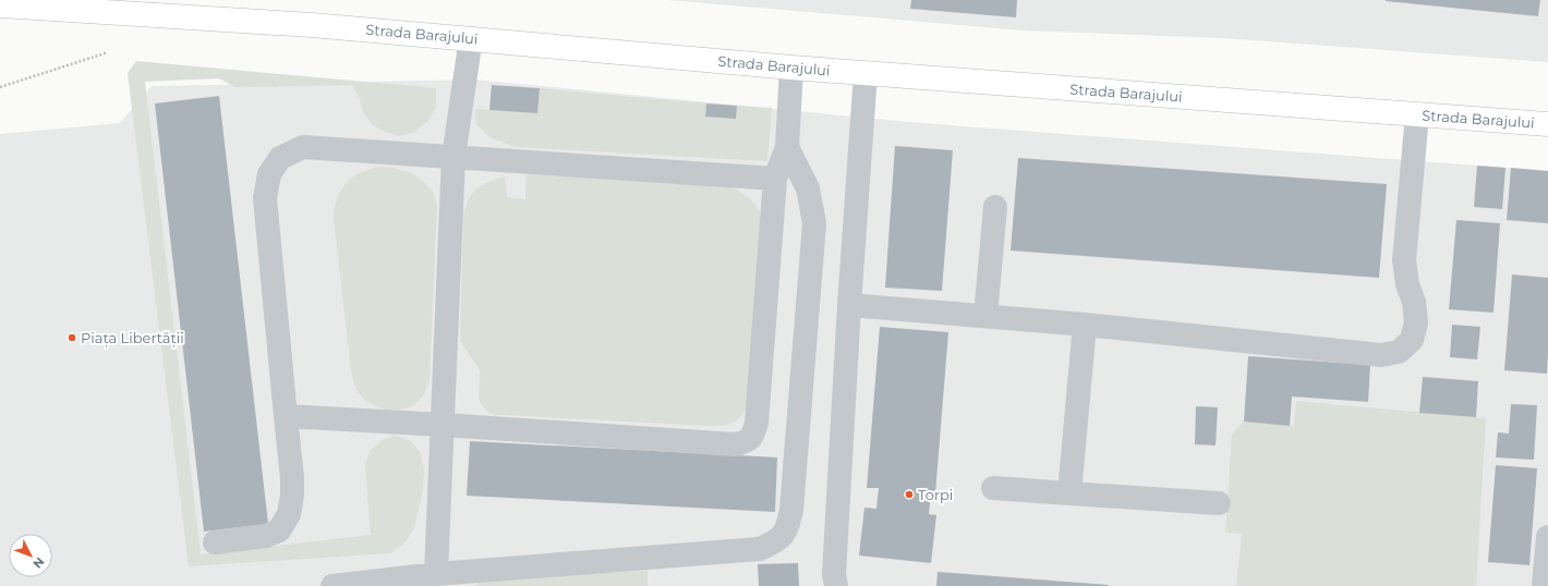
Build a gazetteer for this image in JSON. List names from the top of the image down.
{
  "streets": {
    "main road": ["Strada Barajului"]
  },
  "places": ["Piața Libertății", "Torpi"],
  "north": "bottom right"
}
